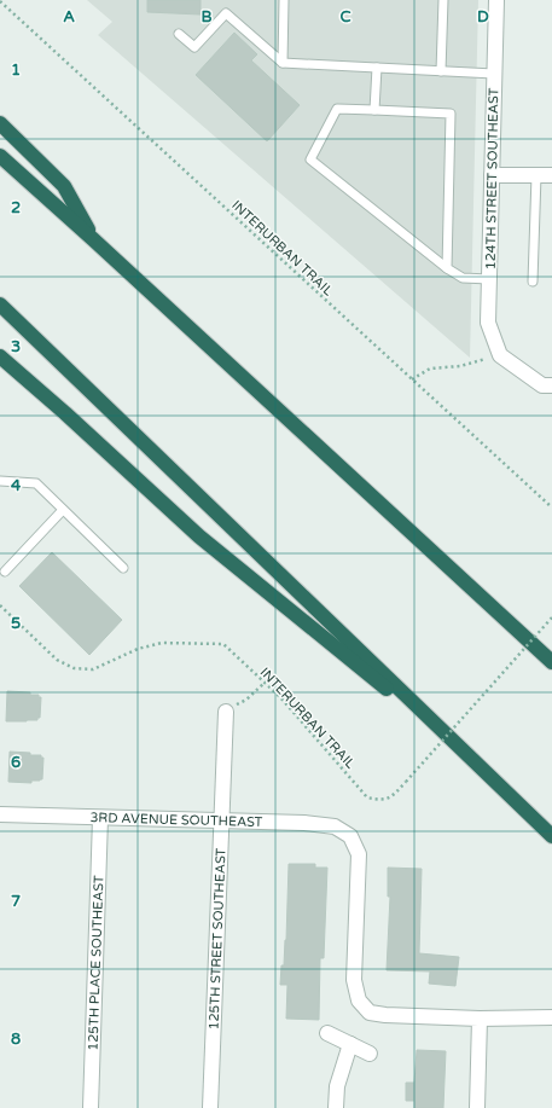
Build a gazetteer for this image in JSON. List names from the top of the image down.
{
  "streets": {
    "street": [
      "124TH STREET SOUTHEAST",
      "3RD AVENUE SOUTHEAST",
      "125TH STREET SOUTHEAST",
      "125TH PLACE SOUTHEAST"
    ],
    "path": ["INTERURBAN TRAIL"]
  },
  "crossings": [
    ["3RD AVENUE SOUTHEAST", "125TH STREET SOUTHEAST"],
    ["3RD AVENUE SOUTHEAST", "125TH PLACE SOUTHEAST"]
  ],
  "grid": {
    "columns": [
      "A",
      "B",
      "C",
      "D"
    ],
    "rows": [
      "1",
      "2",
      "3",
      "4",
      "5",
      "6",
      "7",
      "8"
    ]
  }
}
